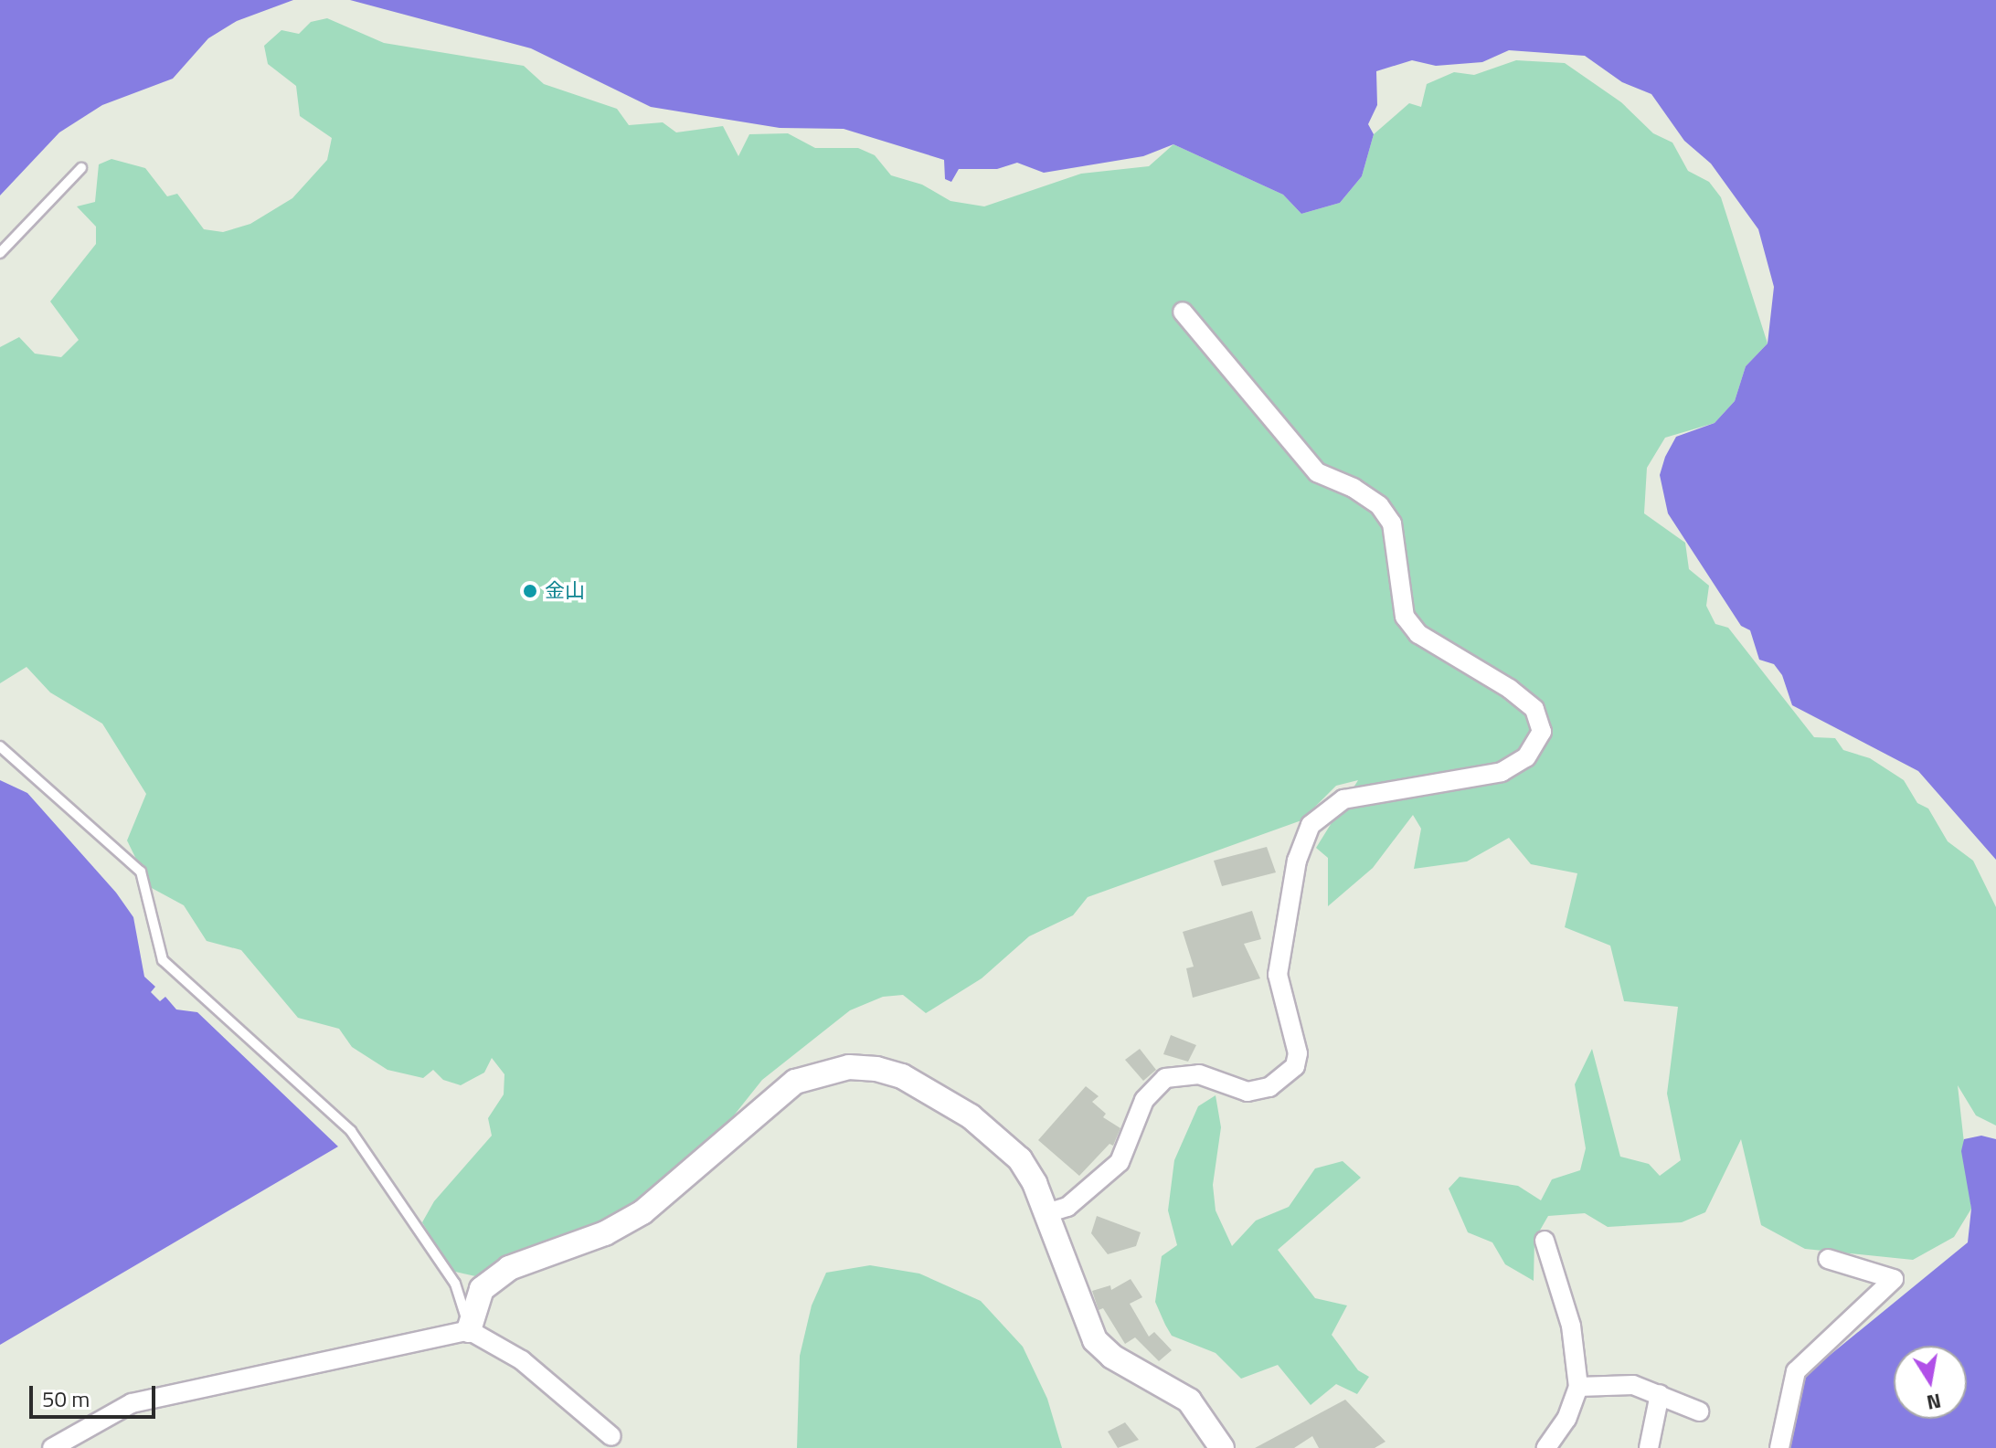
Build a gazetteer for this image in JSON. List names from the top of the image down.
{
  "places": ["金山"],
  "scale_bar": "50 m",
  "north": "bottom"
}
